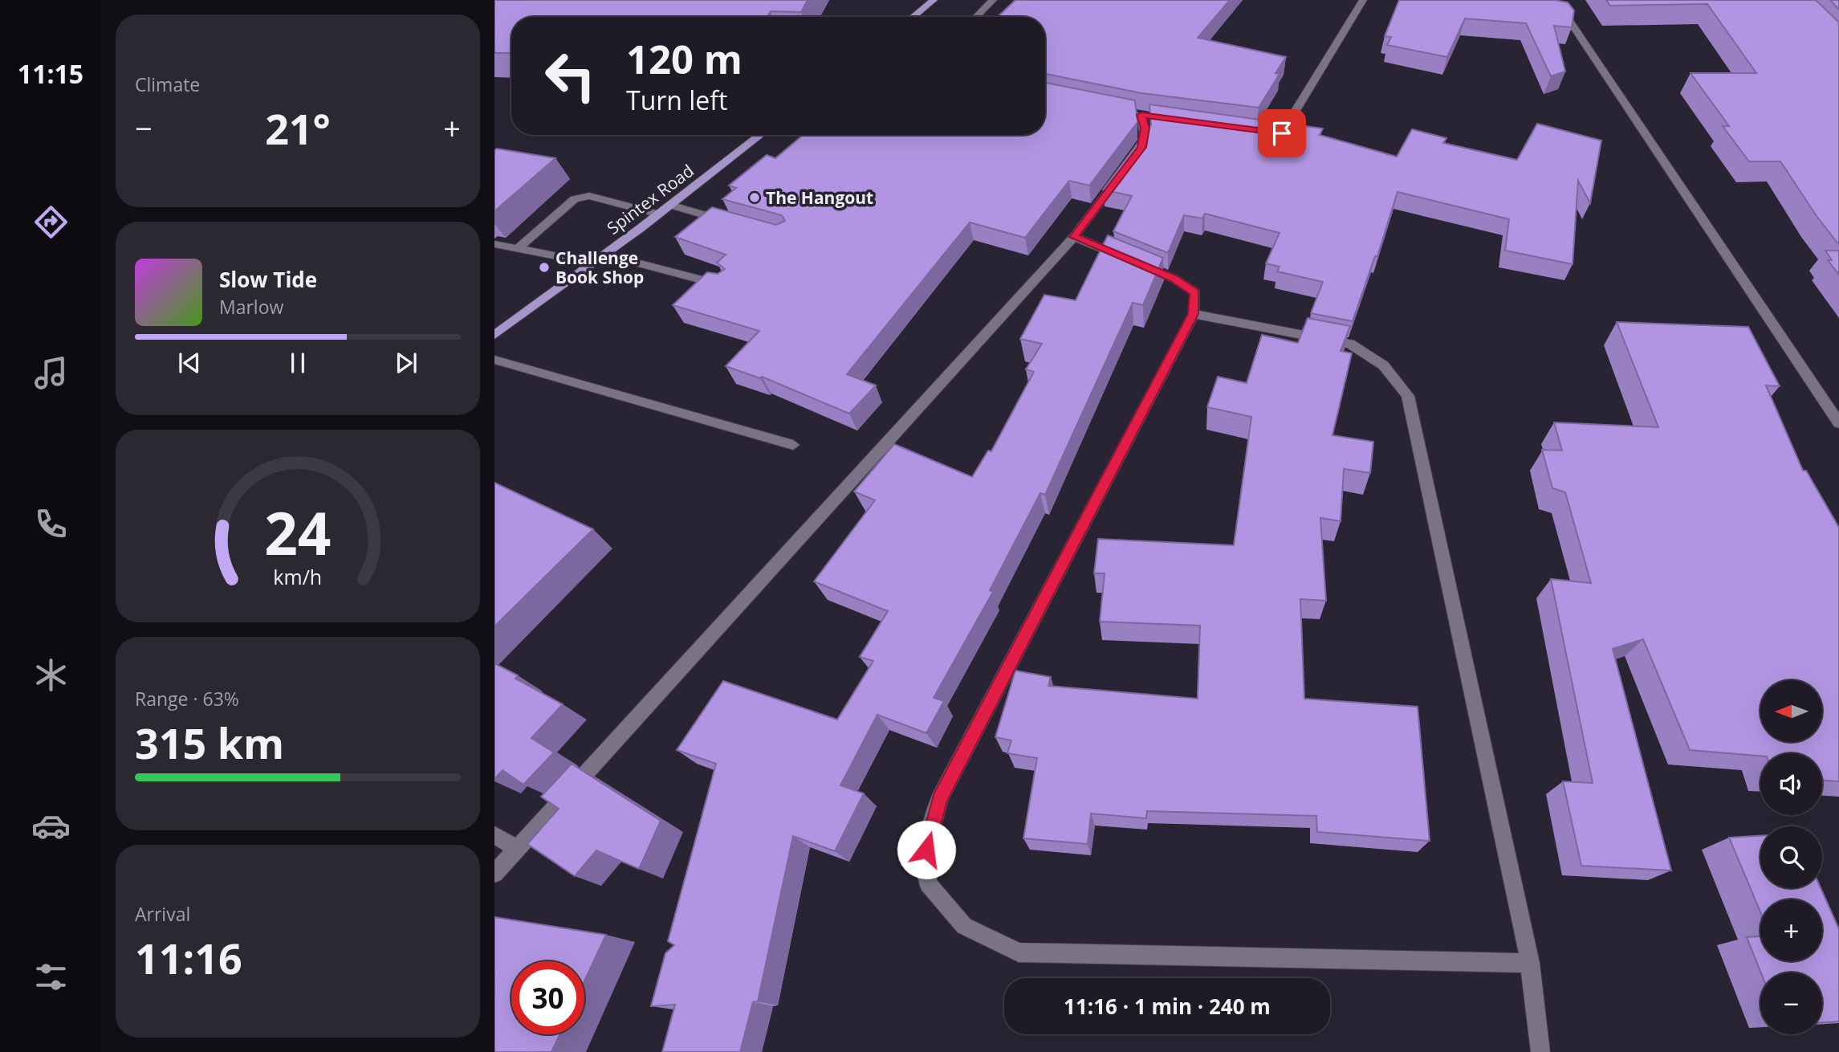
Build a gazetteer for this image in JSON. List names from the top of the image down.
{
  "streets": {
    "main road": ["Spintex Road"]
  },
  "places": ["The Hangout", "Challenge Book Shop"],
  "north": "left",
  "page": {
    "tabs": "11:15",
    "tile": [
      "Climate",
      ["Range · 63%", "315 km"],
      ["Arrival", "11:16"]
    ],
    "turn": ["120 m", "Turn left"],
    "heat": ["−", "21°", "+"],
    "song": ["Slow Tide", "Marlow"],
    "map_buttons": ["+", "−"],
    "limit": "30",
    "trip": "11:16 · 1 min · 240 m",
    "gauge": ["24", "km/h"]
  }
}
